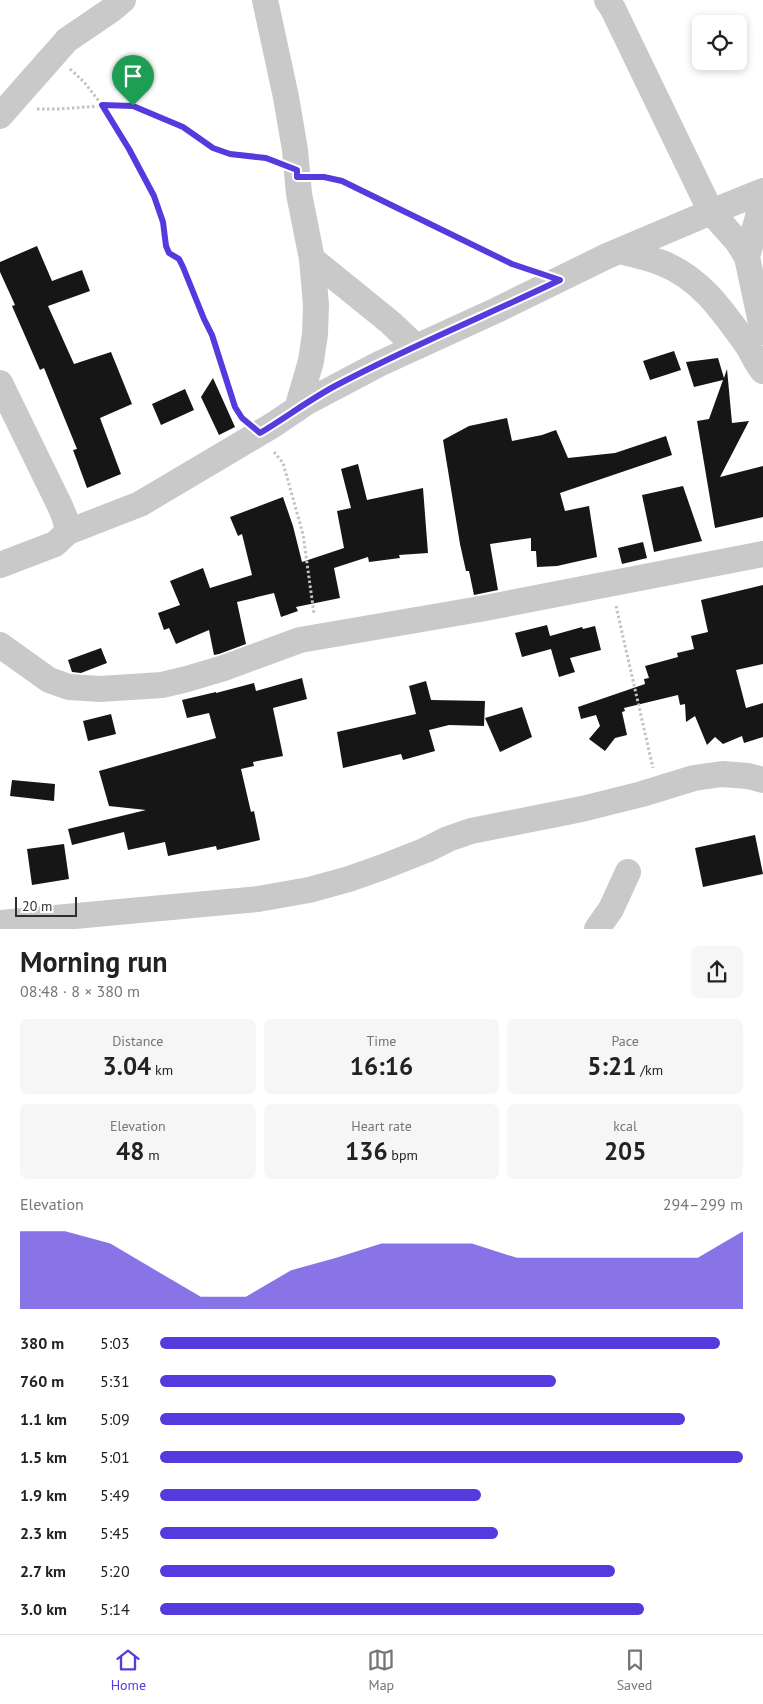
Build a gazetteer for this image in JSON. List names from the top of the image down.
{
  "scale_bar": "20 m",
  "page": {
    "scale": "20 m",
    "heading": ["Morning run", "08:48 · 8 × 380 m"],
    "stats": [
      ["Distance", "3.04 km"],
      ["Time", "16:16"],
      ["Pace", "5:21 /km"],
      ["Elevation", "48 m"],
      ["Heart rate", "136 bpm"],
      ["kcal", "205"]
    ],
    "chart": ["Elevation", "294–299 m"],
    "list": [
      {
        "name": "380 m",
        "note": "5:03"
      },
      {
        "name": "760 m",
        "note": "5:31"
      },
      {
        "name": "1.1 km",
        "note": "5:09"
      },
      {
        "name": "1.5 km",
        "note": "5:01"
      },
      {
        "name": "1.9 km",
        "note": "5:49"
      },
      {
        "name": "2.3 km",
        "note": "5:45"
      },
      {
        "name": "2.7 km",
        "note": "5:20"
      },
      {
        "name": "3.0 km",
        "note": "5:14"
      }
    ],
    "tabs": ["Home", "Map", "Saved"]
  }
}
